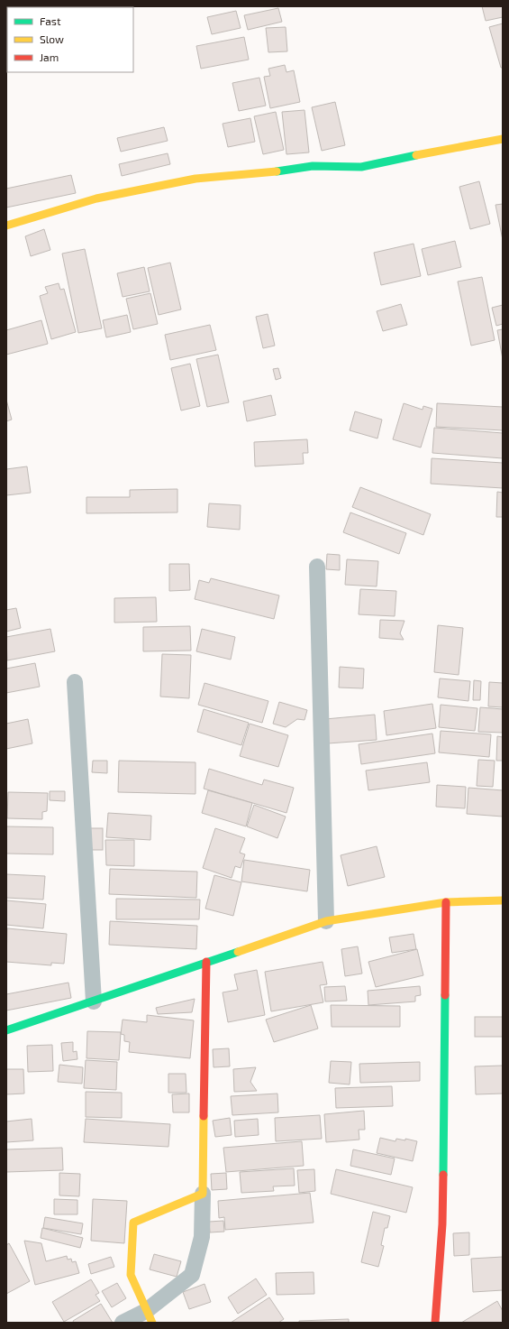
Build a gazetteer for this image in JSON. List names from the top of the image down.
{
  "legend": ["Fast", "Slow", "Jam"]
}
